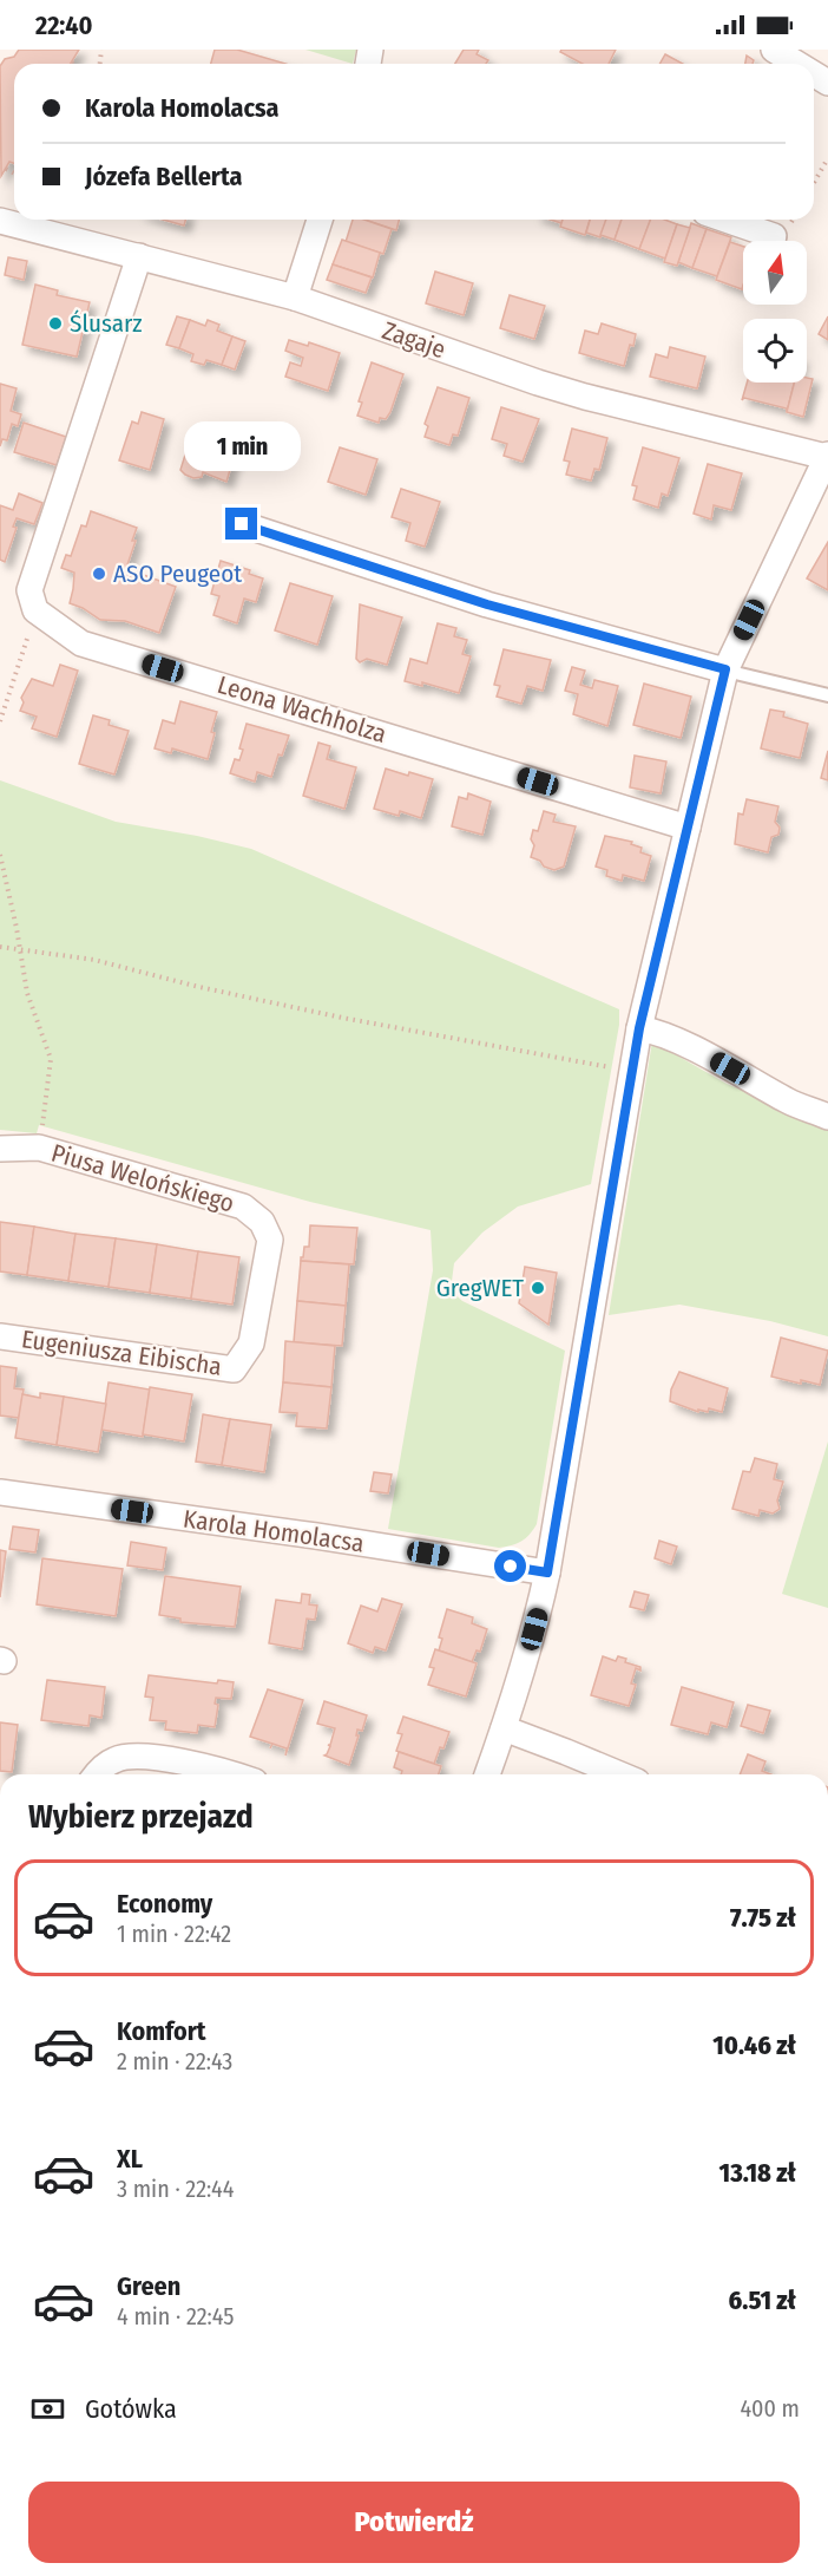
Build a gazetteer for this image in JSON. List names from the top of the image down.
{
  "streets": {
    "street": [
      "Zagaje",
      "Leona Wachholza",
      "Piusa Welońskiego",
      "Eugeniusza Eibischa",
      "Karola Homolacsa"
    ]
  },
  "crossings": [
    ["Piusa Welońskiego", "Eugeniusza Eibischa"]
  ],
  "places": ["Ślusarz", "ASO Peugeot", "GregWET"],
  "north": "top",
  "page": {
    "status": "22:40",
    "banner": ["Karola Homolacsa", "Józefa Bellerta"],
    "bubble": "1 min",
    "heading": "Wybierz przejazd",
    "list": [
      {
        "name": "Economy",
        "note": "1 min · 22:42",
        "value": "7.75 zł"
      },
      {
        "name": "Komfort",
        "note": "2 min · 22:43",
        "value": "10.46 zł"
      },
      {
        "name": "XL",
        "note": "3 min · 22:44",
        "value": "13.18 zł"
      },
      {
        "name": "Green",
        "note": "4 min · 22:45",
        "value": "6.51 zł"
      }
    ],
    "pay": ["Gotówka", "400 m"],
    "buttons": "Potwierdź"
  }
}
